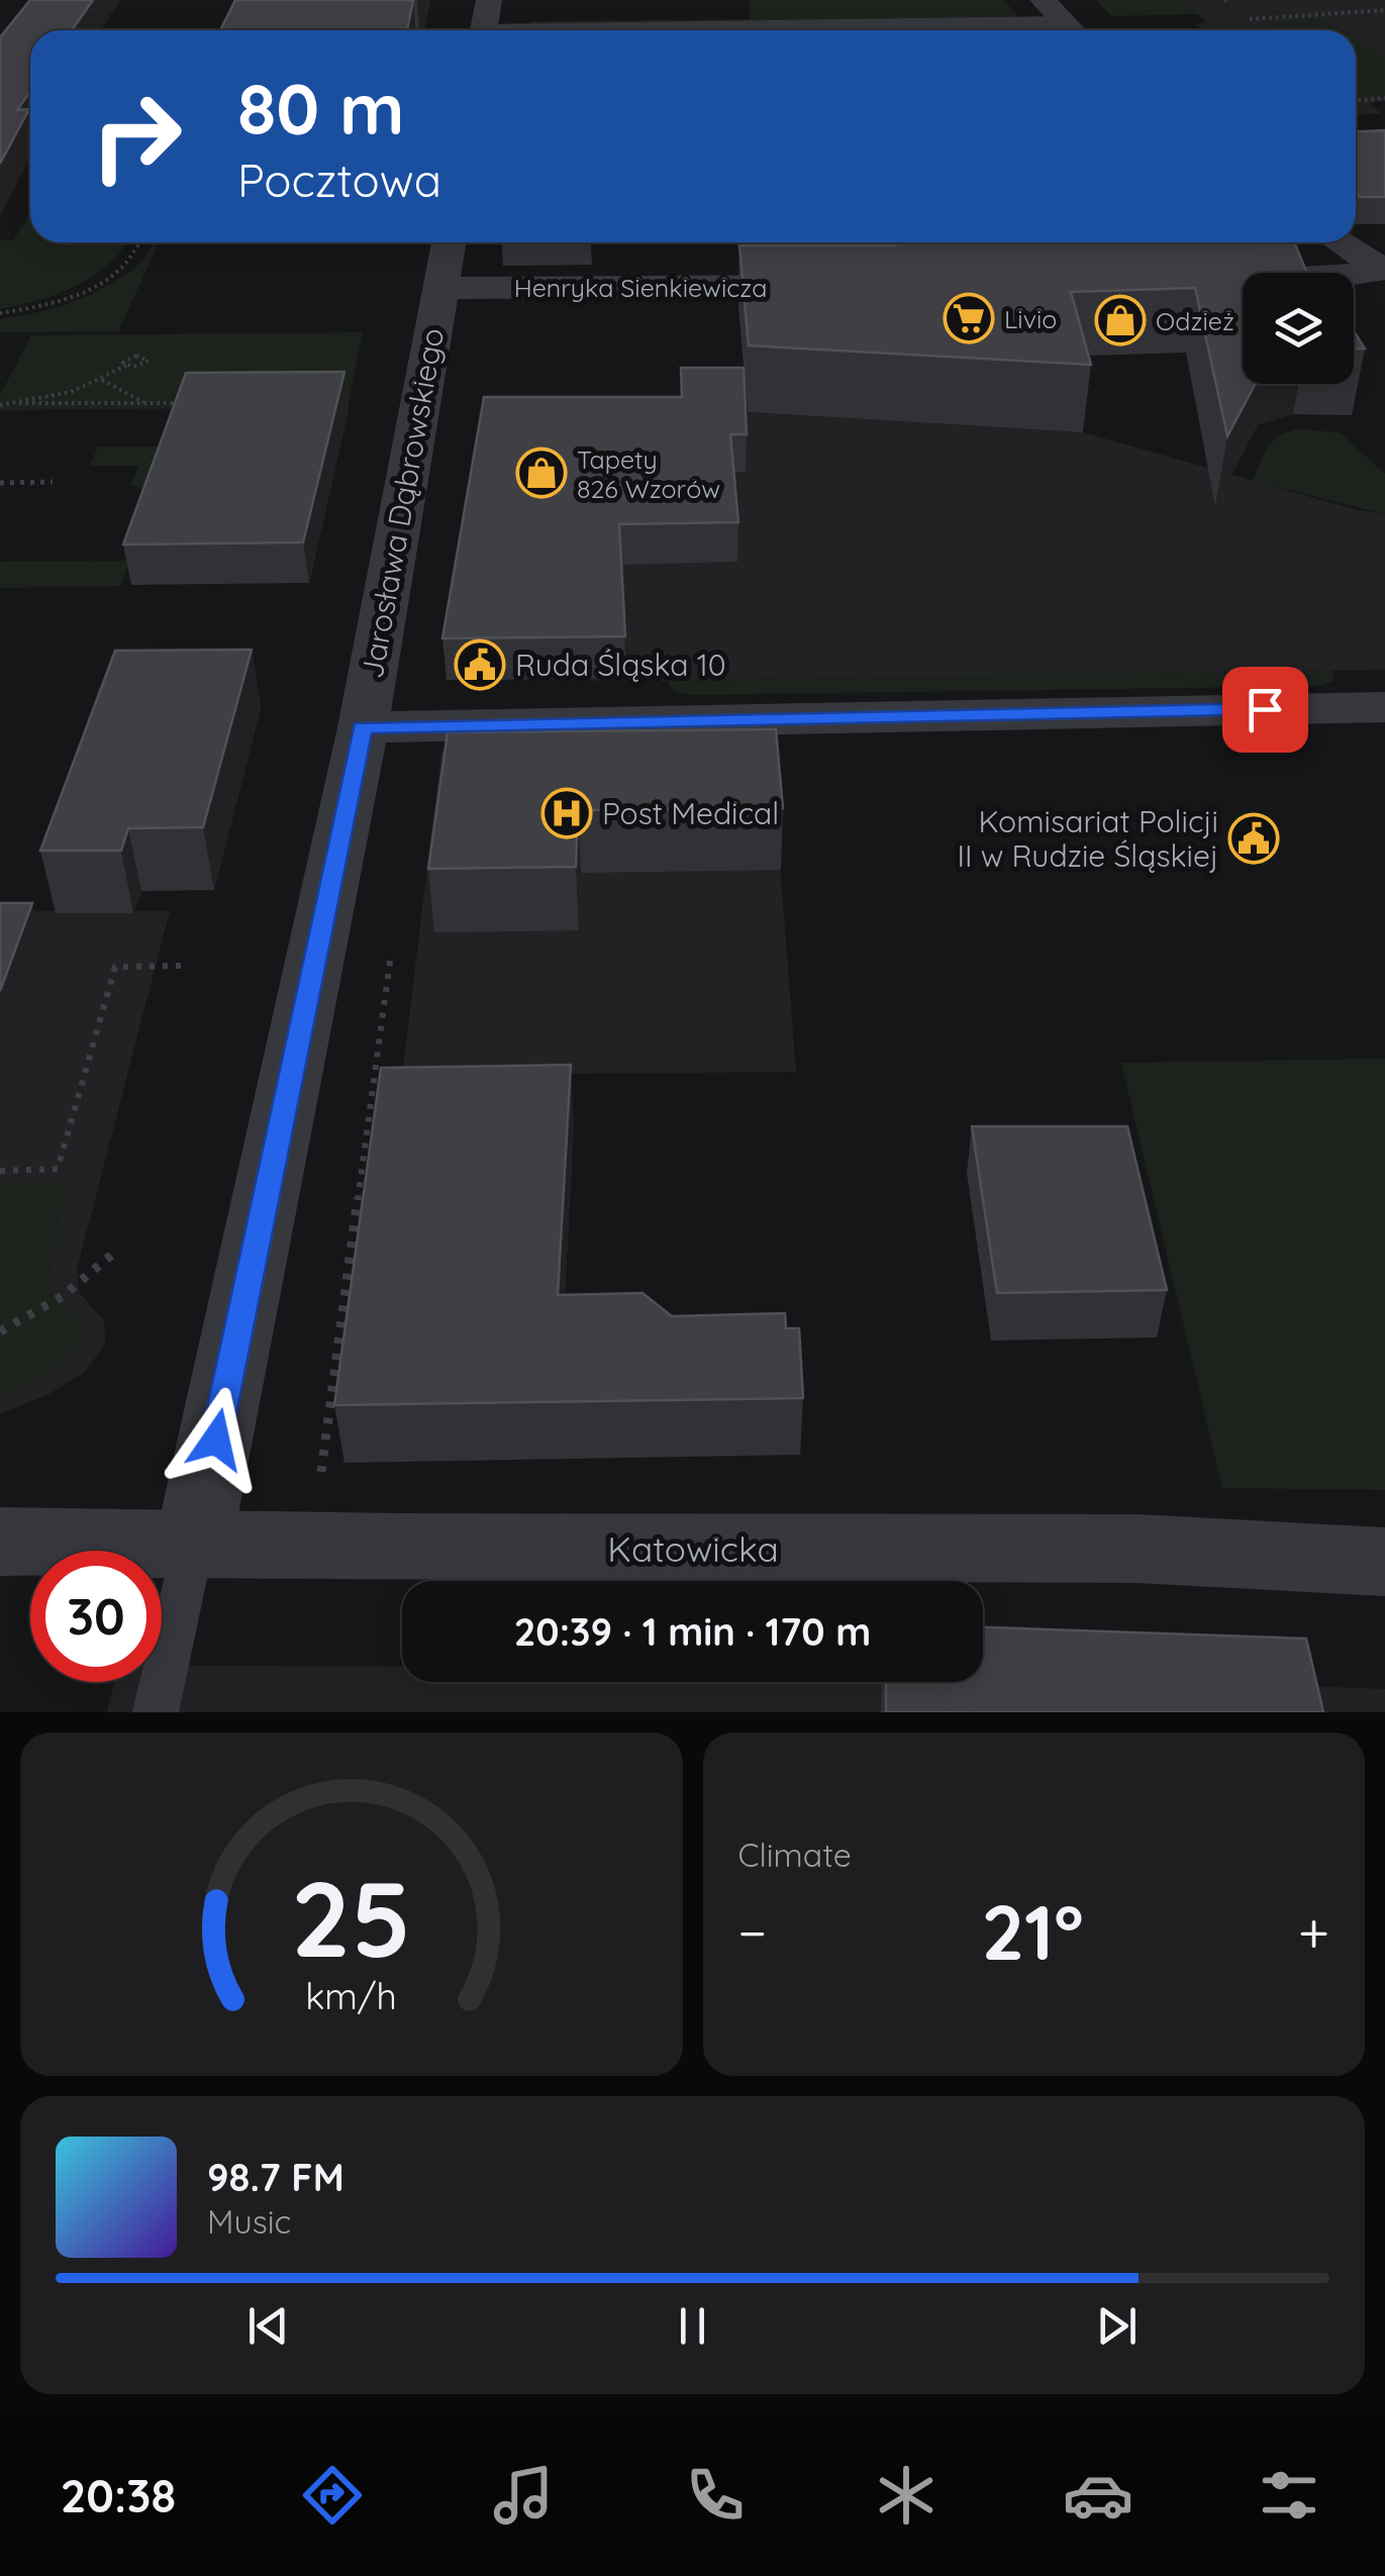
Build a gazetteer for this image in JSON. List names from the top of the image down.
{
  "streets": {
    "street": ["Henryka Sienkiewicza", "Jarosława Dąbrowskiego", "Katowicka"]
  },
  "crossings": [
    ["Henryka Sienkiewicza", "Jarosława Dąbrowskiego"],
    ["Jarosława Dąbrowskiego", "Katowicka"]
  ],
  "places": {
    "supermarket": ["Livio"],
    "shop": ["Odzież", "Tapety 826 Wzorów"],
    "public building": ["Ruda Śląska 10", "Komisariat Policji II w Rudzie Śląskiej"],
    "hospital": ["Post Medical"]
  },
  "page": {
    "turn": ["80 m", "Pocztowa"],
    "limit": "30",
    "trip": "20:39 · 1 min · 170 m",
    "tile": "Climate",
    "heat": ["−", "21°", "+"],
    "song": ["98.7 FM", "Music"],
    "tabs": "20:38",
    "gauge": ["25", "km/h"]
  }
}
